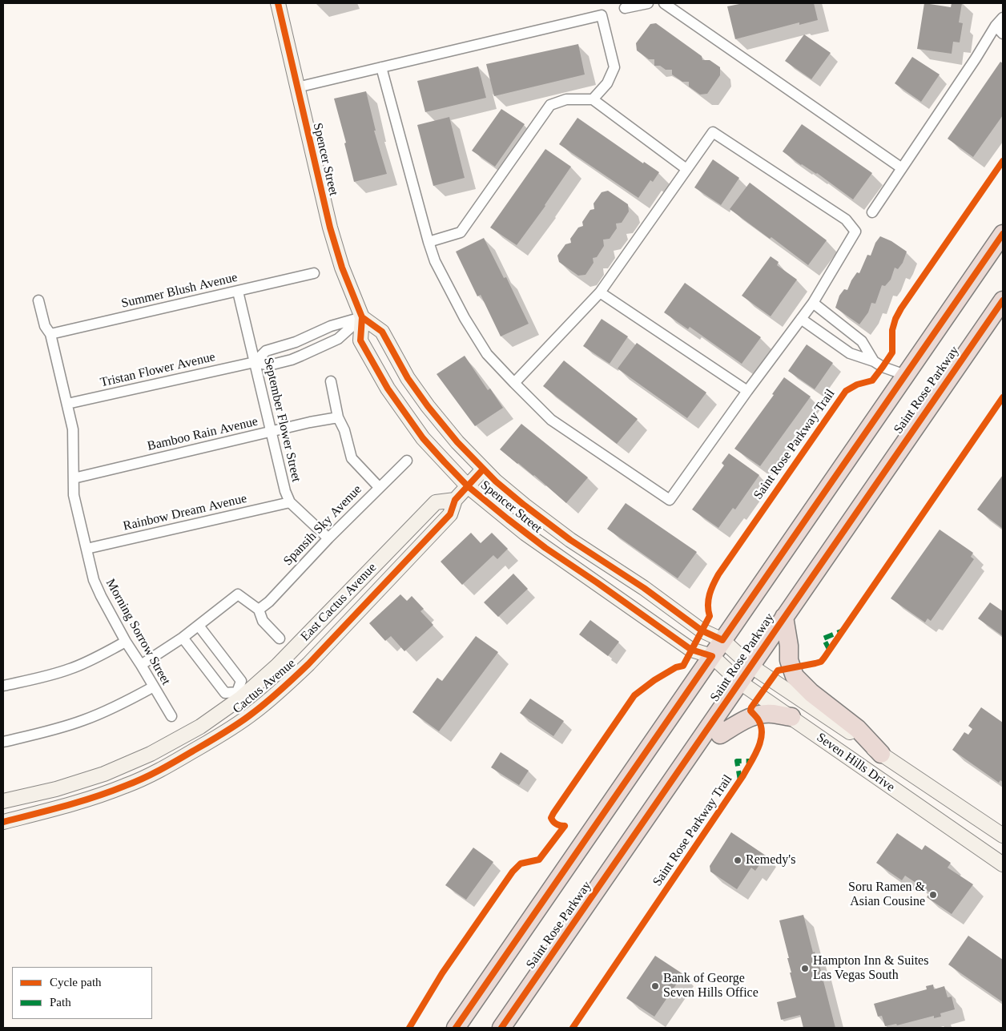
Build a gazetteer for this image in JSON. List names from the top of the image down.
{
  "streets": {
    "highway": ["Saint Rose Parkway"],
    "main road": [
      "Spencer Street",
      "East Cactus Avenue",
      "Cactus Avenue",
      "Seven Hills Drive"
    ],
    "street": [
      "Summer Blush Avenue",
      "Tristan Flower Avenue",
      "September Flower Street",
      "Bamboo Rain Avenue",
      "Rainbow Dream Avenue",
      "Spansih Sky Avenue",
      "Morning Sorrow Street"
    ],
    "cycle path": ["Saint Rose Parkway Trail"]
  },
  "crossings": [
    ["Spencer Street", "Tristan Flower Avenue"],
    ["Spencer Street", "Saint Rose Parkway"],
    ["Spencer Street", "Cactus Avenue"],
    ["Spencer Street", "Seven Hills Drive"],
    ["Summer Blush Avenue", "September Flower Street"],
    ["Summer Blush Avenue", "Morning Sorrow Street"],
    ["Tristan Flower Avenue", "September Flower Street"],
    ["Tristan Flower Avenue", "Morning Sorrow Street"],
    ["Saint Rose Parkway", "Seven Hills Drive"],
    ["September Flower Street", "Bamboo Rain Avenue"],
    ["September Flower Street", "Rainbow Dream Avenue"],
    ["September Flower Street", "Spansih Sky Avenue"],
    ["Bamboo Rain Avenue", "Morning Sorrow Street"],
    ["Rainbow Dream Avenue", "Morning Sorrow Street"],
    ["East Cactus Avenue", "Cactus Avenue"]
  ],
  "places": [
    "Remedy's",
    "Soru Ramen & Asian Cousine",
    "Hampton Inn & Suites Las Vegas South",
    "Bank of George Seven Hills Office"
  ],
  "legend": ["Cycle path", "Path"]
}
